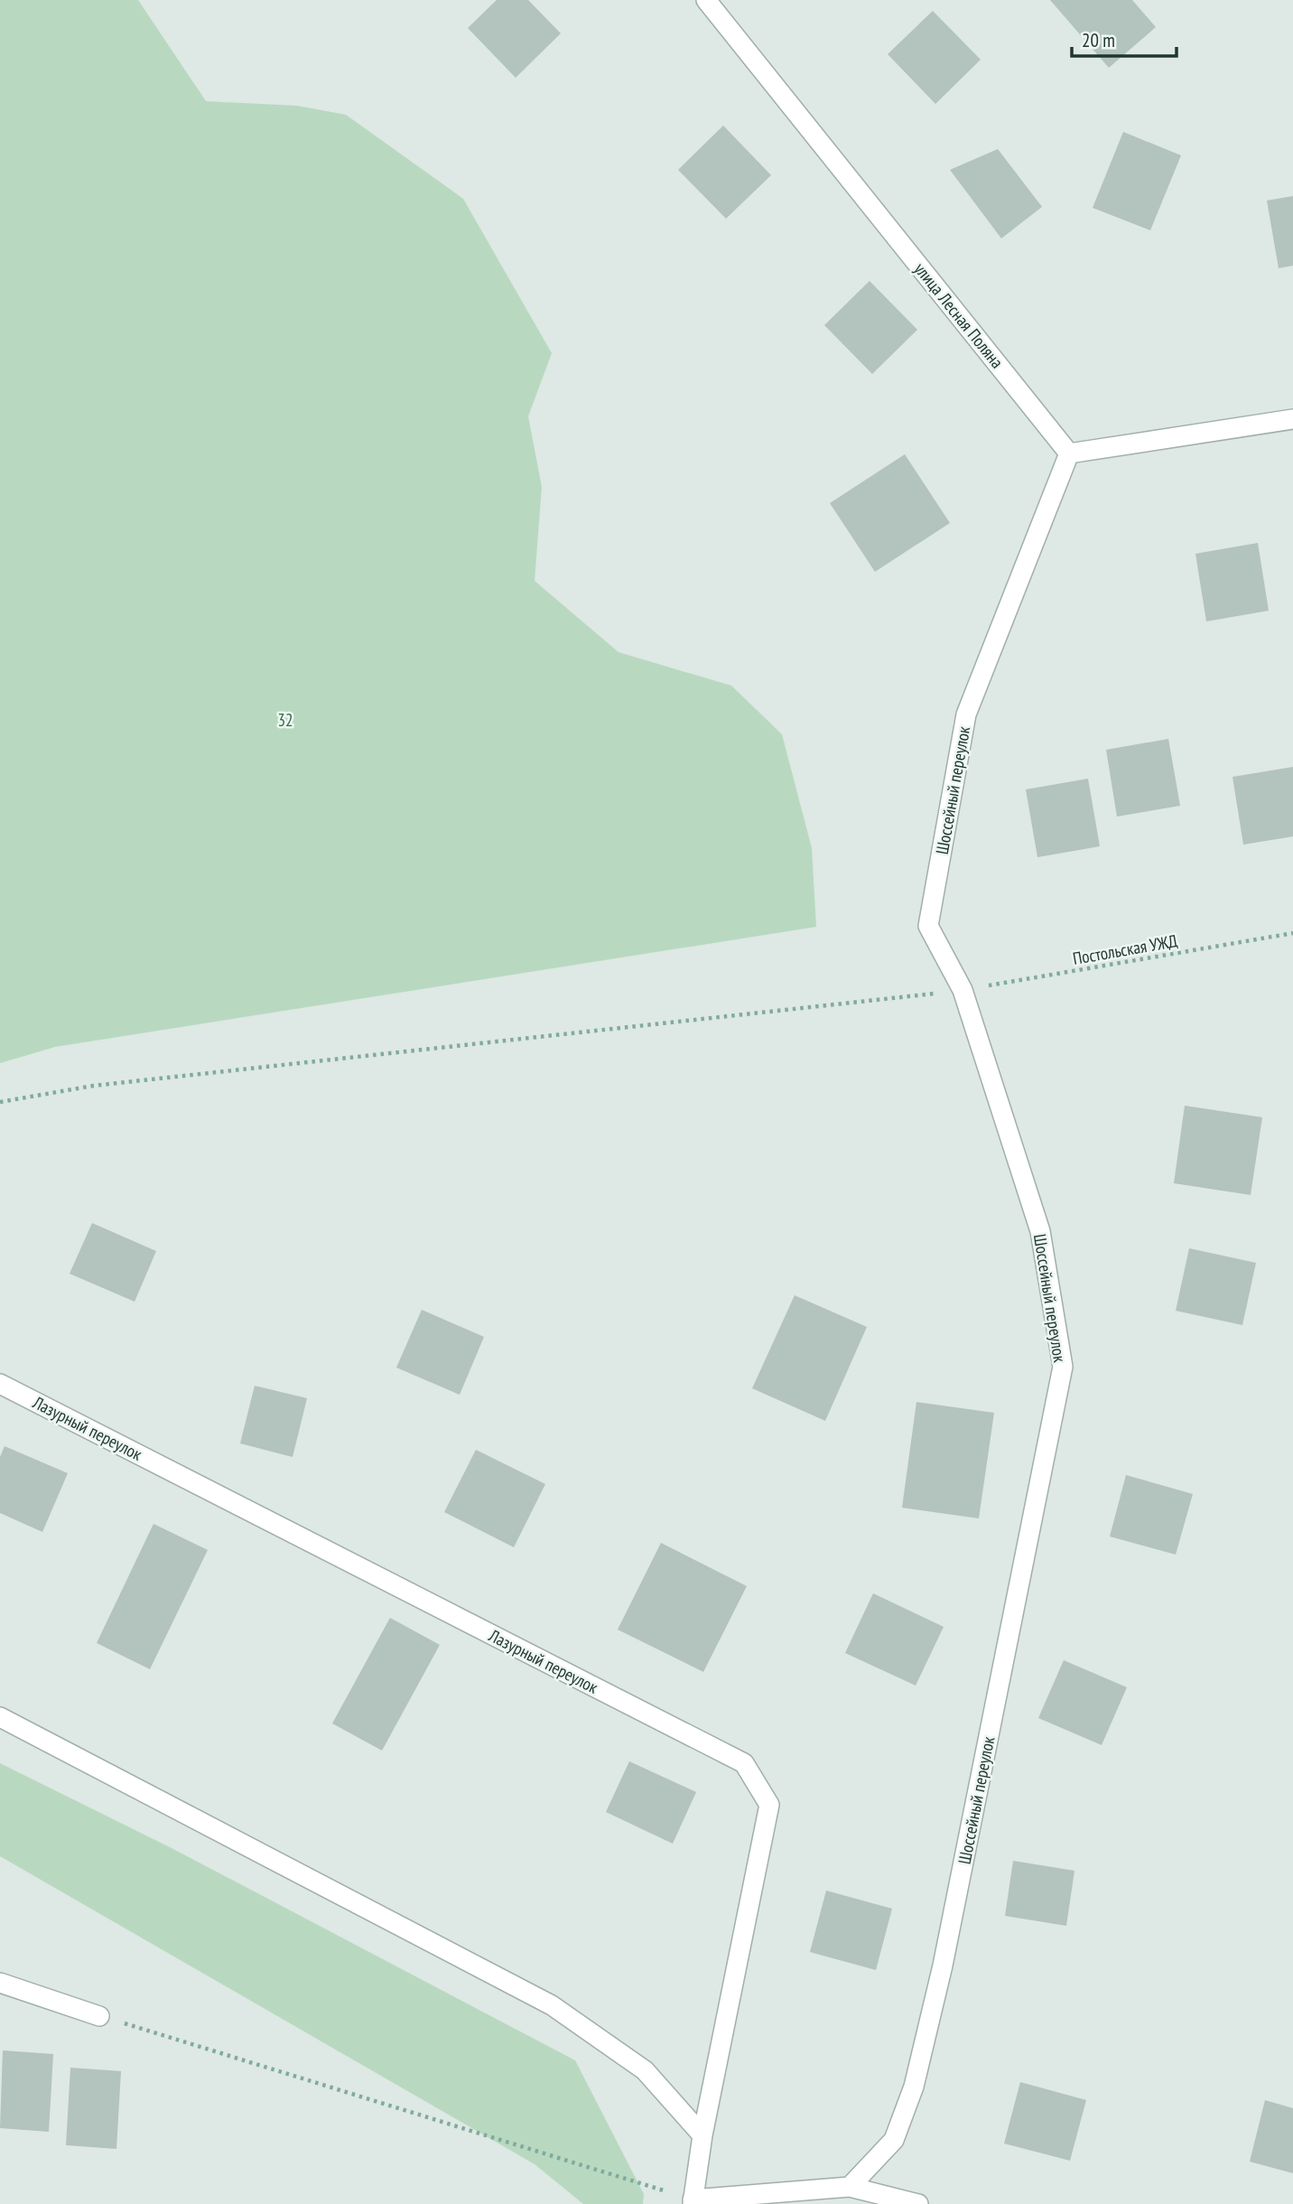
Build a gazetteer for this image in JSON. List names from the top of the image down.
{
  "streets": {
    "street": ["улица Лесная Поляна", "Шоссейный переулок", "Лазурный переулок"],
    "path": ["Постольская УЖД"]
  },
  "crossings": [
    ["улица Лесная Поляна", "Шоссейный переулок"],
    ["Шоссейный переулок", "Постольская УЖД"]
  ],
  "parks": ["32"],
  "scale_bar": "20 m"
}
